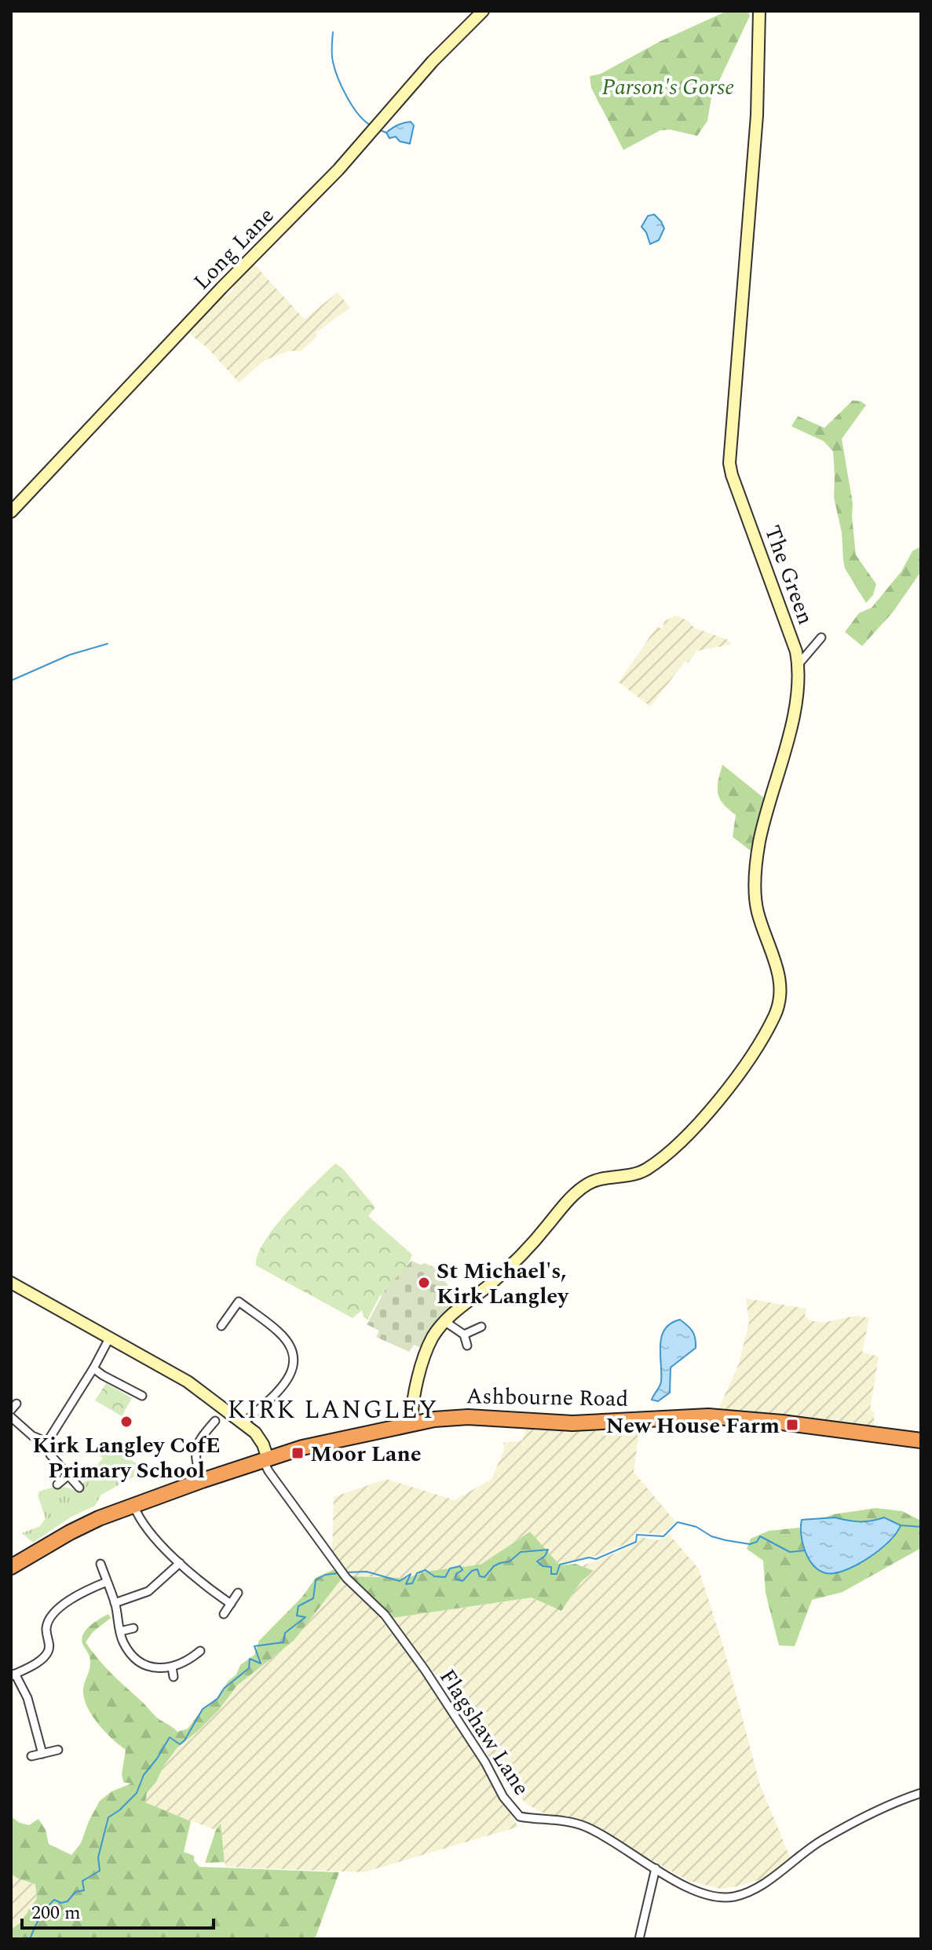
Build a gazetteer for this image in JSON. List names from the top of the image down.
{
  "streets": {
    "highway": ["Ashbourne Road"],
    "street": ["Long Lane", "The Green", "Flagshaw Lane"]
  },
  "crossings": [
    ["The Green", "Ashbourne Road"],
    ["Ashbourne Road", "Flagshaw Lane"]
  ],
  "districts": ["KIRK LANGLEY"],
  "parks": ["Parson's Gorse"],
  "places": {
    "other": ["St Michael's, Kirk Langley", "Kirk Langley CofE Primary School"],
    "transit": ["New House Farm", "Moor Lane"]
  },
  "scale_bar": "200 m"
}
